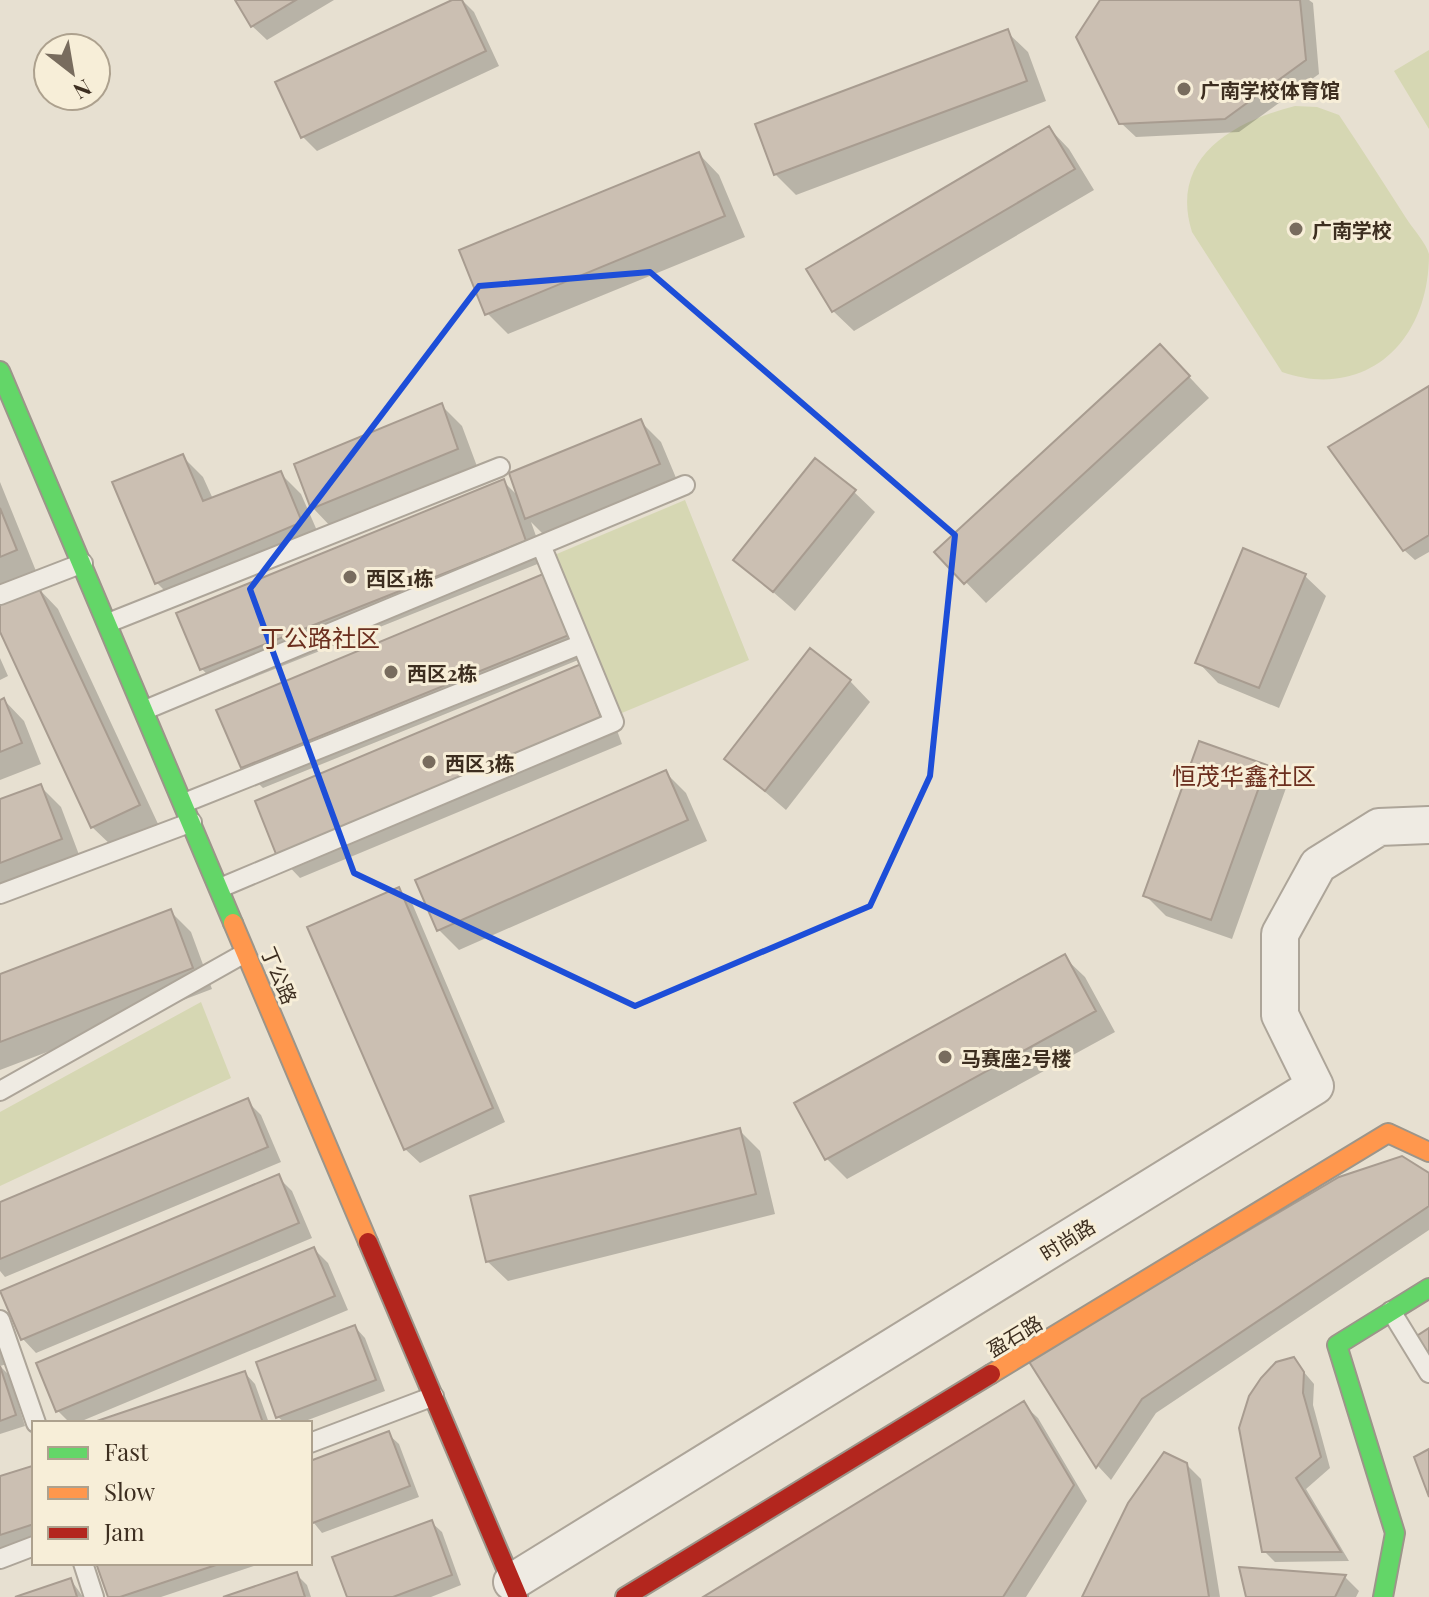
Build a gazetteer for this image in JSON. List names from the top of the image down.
{
  "streets": {
    "street": ["丁公路", "时尚路", "盈石路"]
  },
  "crossings": [
    ["丁公路", "时尚路"]
  ],
  "districts": ["丁公路社区", "恒茂华鑫社区"],
  "places": [
    "广南学校体育馆",
    "广南学校",
    "西区1栋",
    "西区2栋",
    "西区3栋",
    "马赛座2号楼"
  ],
  "legend": ["Fast", "Slow", "Jam"],
  "north": "bottom right"
}
